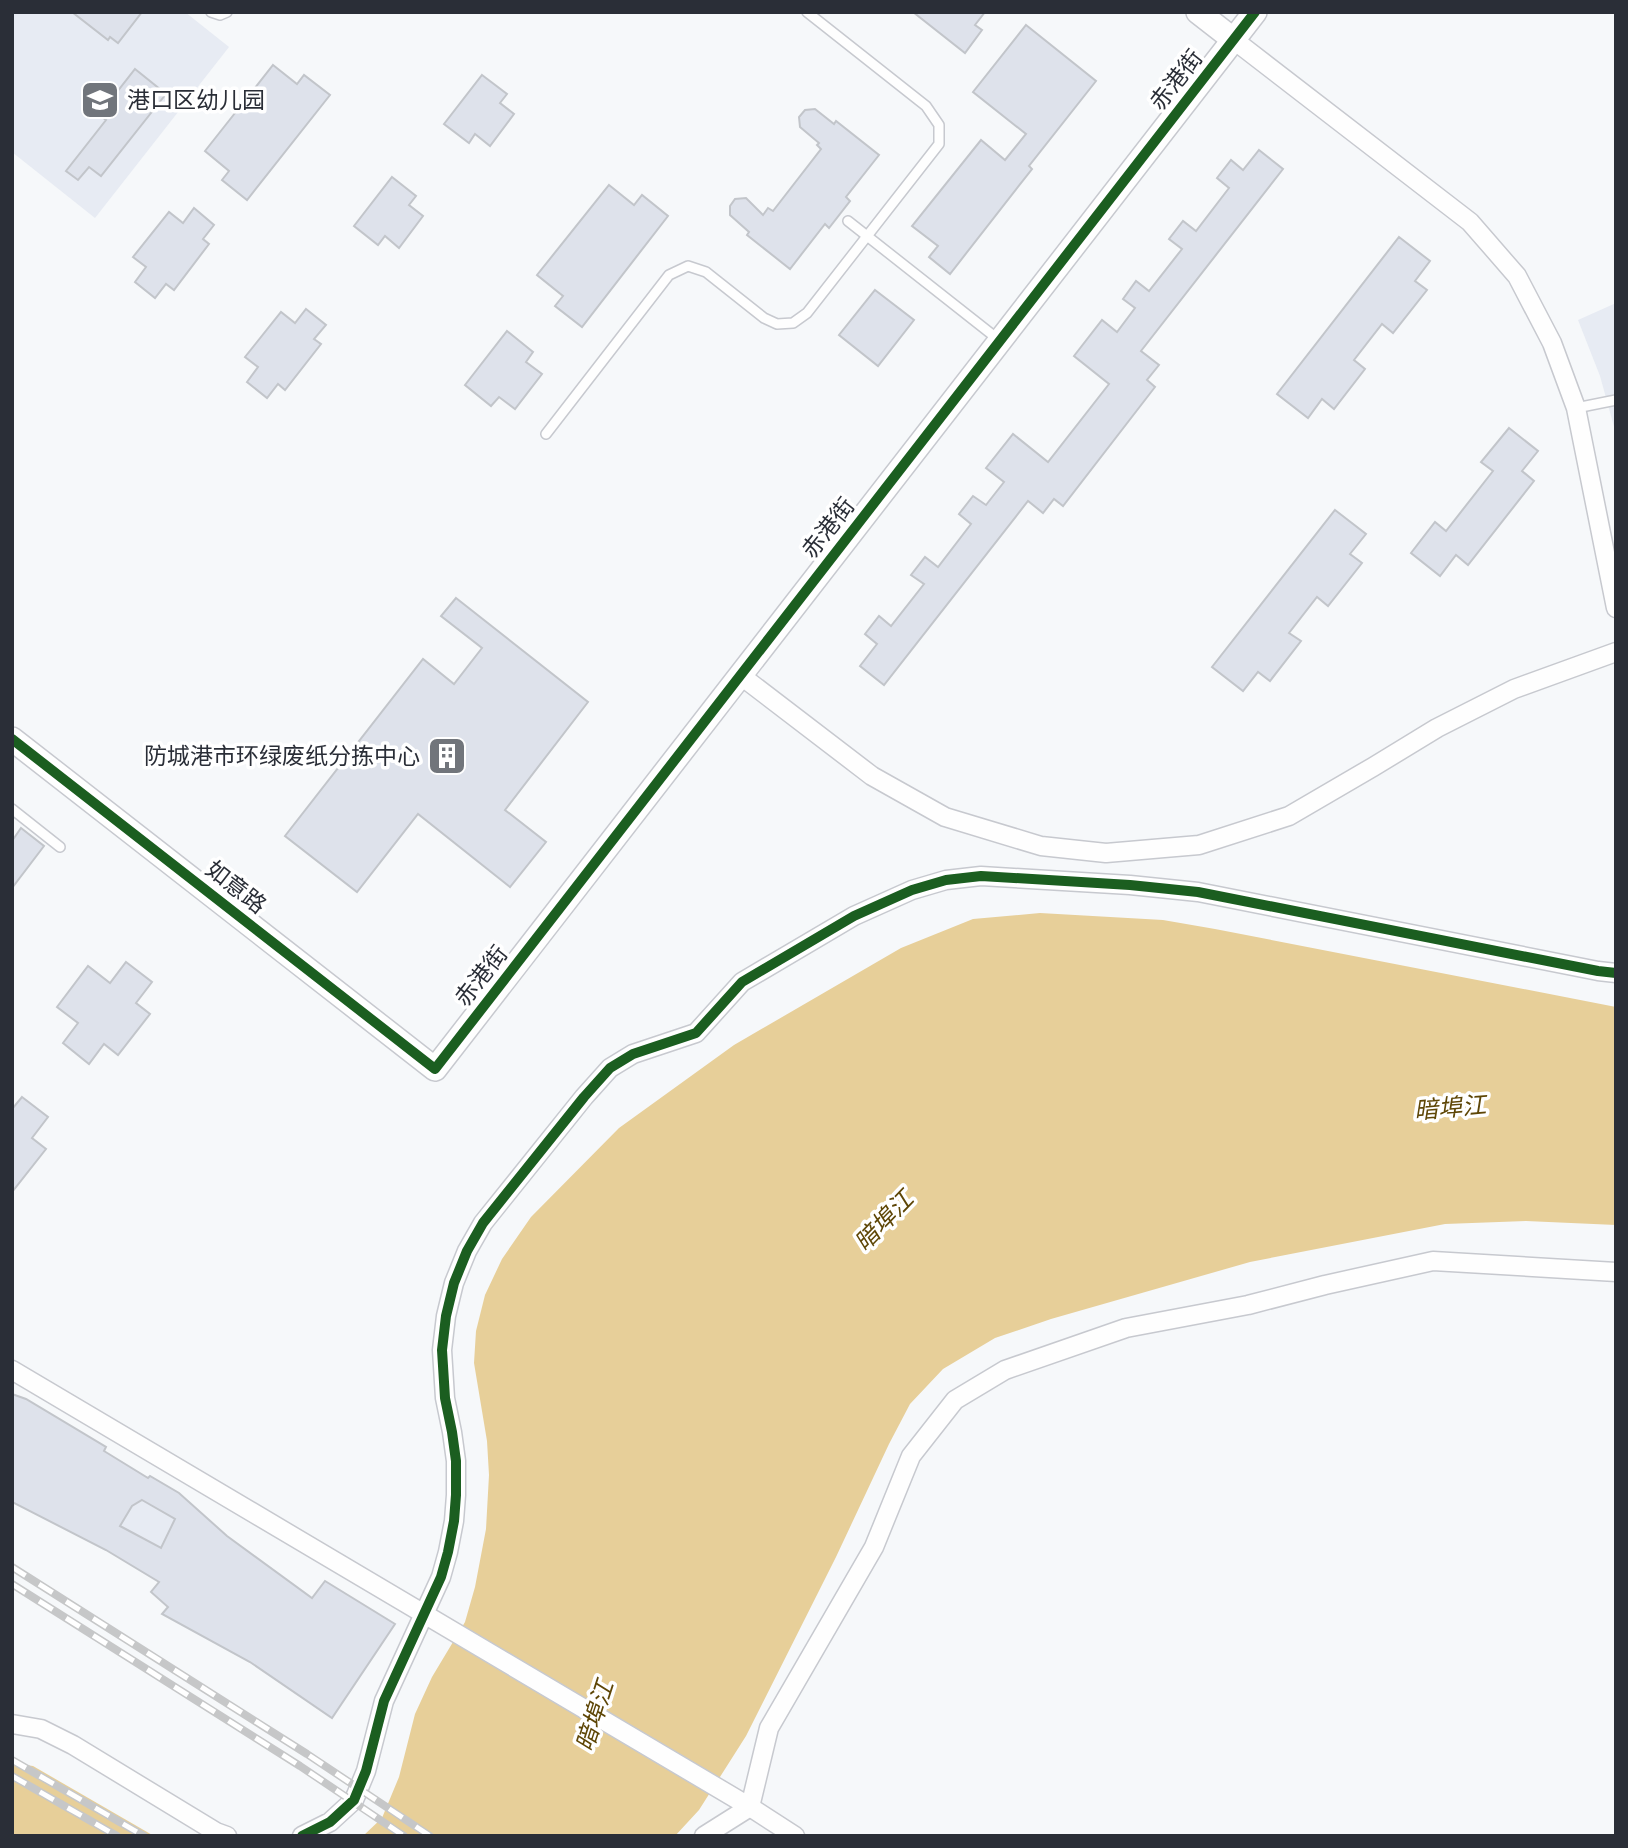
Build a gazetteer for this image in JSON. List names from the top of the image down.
{
  "streets": {
    "street": ["赤港街", "如意路"]
  },
  "crossings": [
    ["赤港街", "如意路"]
  ],
  "water": ["暗埠江"],
  "places": {
    "school or university": ["港口区幼儿园"],
    "building": ["防城港市环绿废纸分拣中心"]
  }
}
